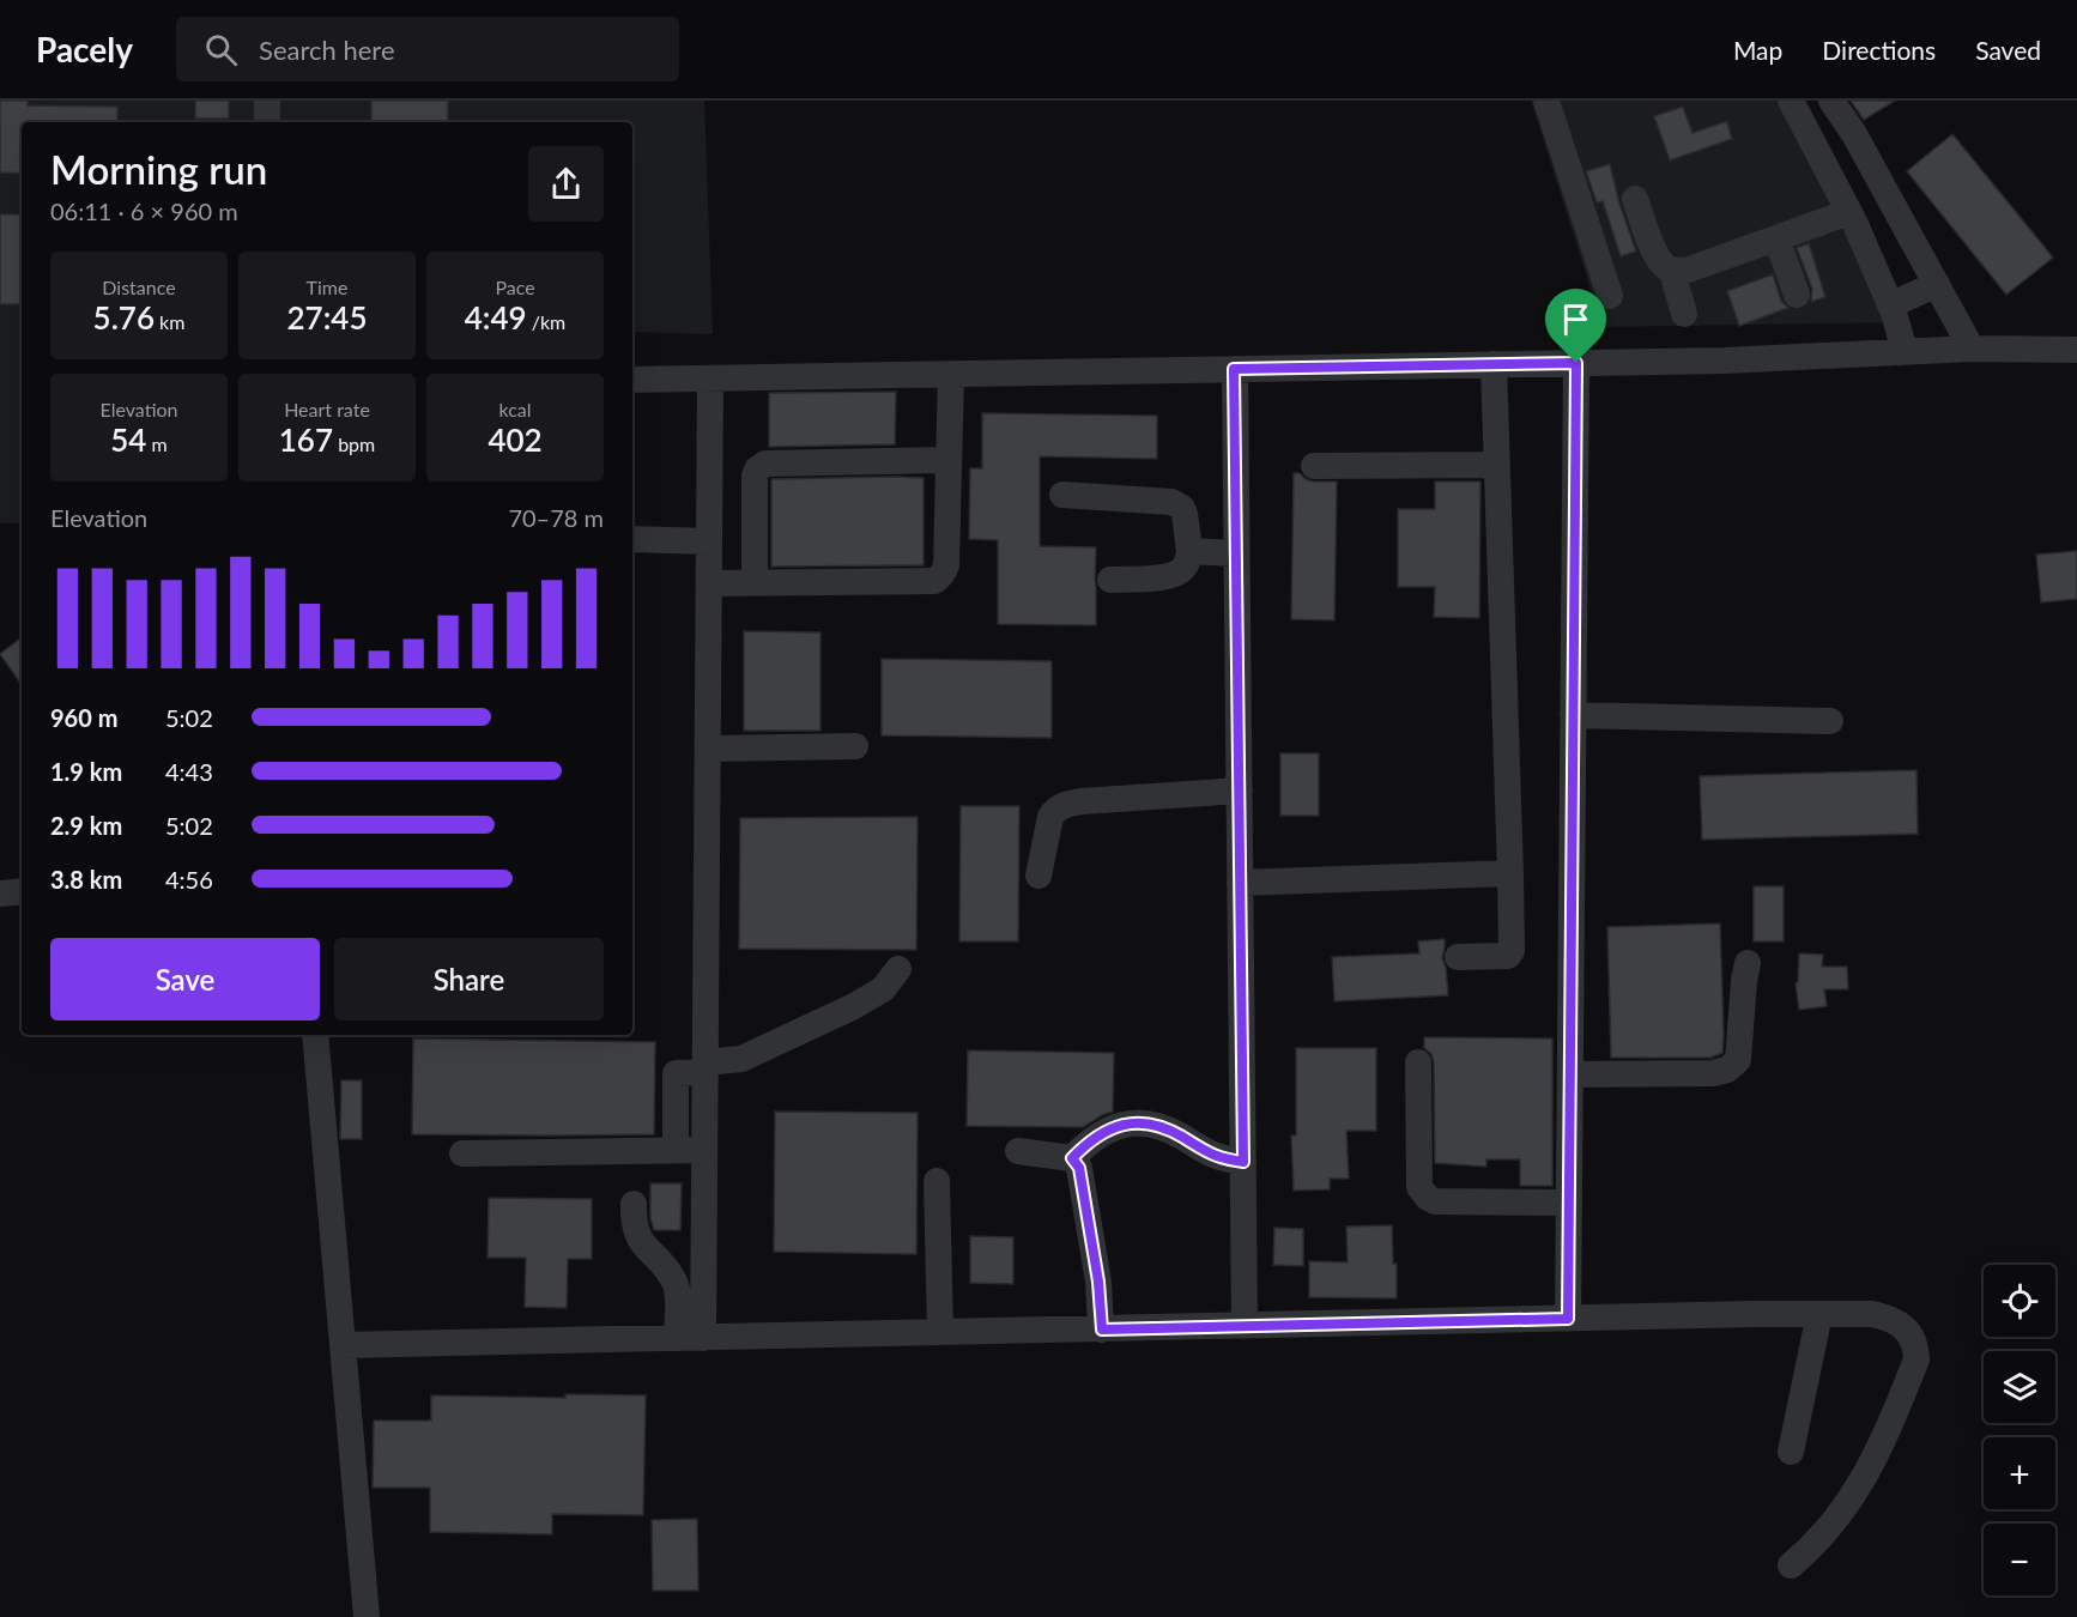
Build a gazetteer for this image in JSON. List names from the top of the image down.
{
  "page": {
    "header": "Pacely",
    "search": "Search here",
    "nav": ["Map", "Directions", "Saved"],
    "heading": ["Morning run", "06:11 · 6 × 960 m"],
    "stats": [
      ["Distance", "5.76 km"],
      ["Time", "27:45"],
      ["Pace", "4:49 /km"],
      ["Elevation", "54 m"],
      ["Heart rate", "167 bpm"],
      ["kcal", "402"]
    ],
    "chart": ["Elevation", "70–78 m"],
    "list": [
      {
        "name": "960 m",
        "note": "5:02"
      },
      {
        "name": "1.9 km",
        "note": "4:43"
      },
      {
        "name": "2.9 km",
        "note": "5:02"
      },
      {
        "name": "3.8 km",
        "note": "4:56"
      }
    ],
    "buttons": ["Save", "Share"],
    "map_buttons": ["+", "−"]
  }
}
